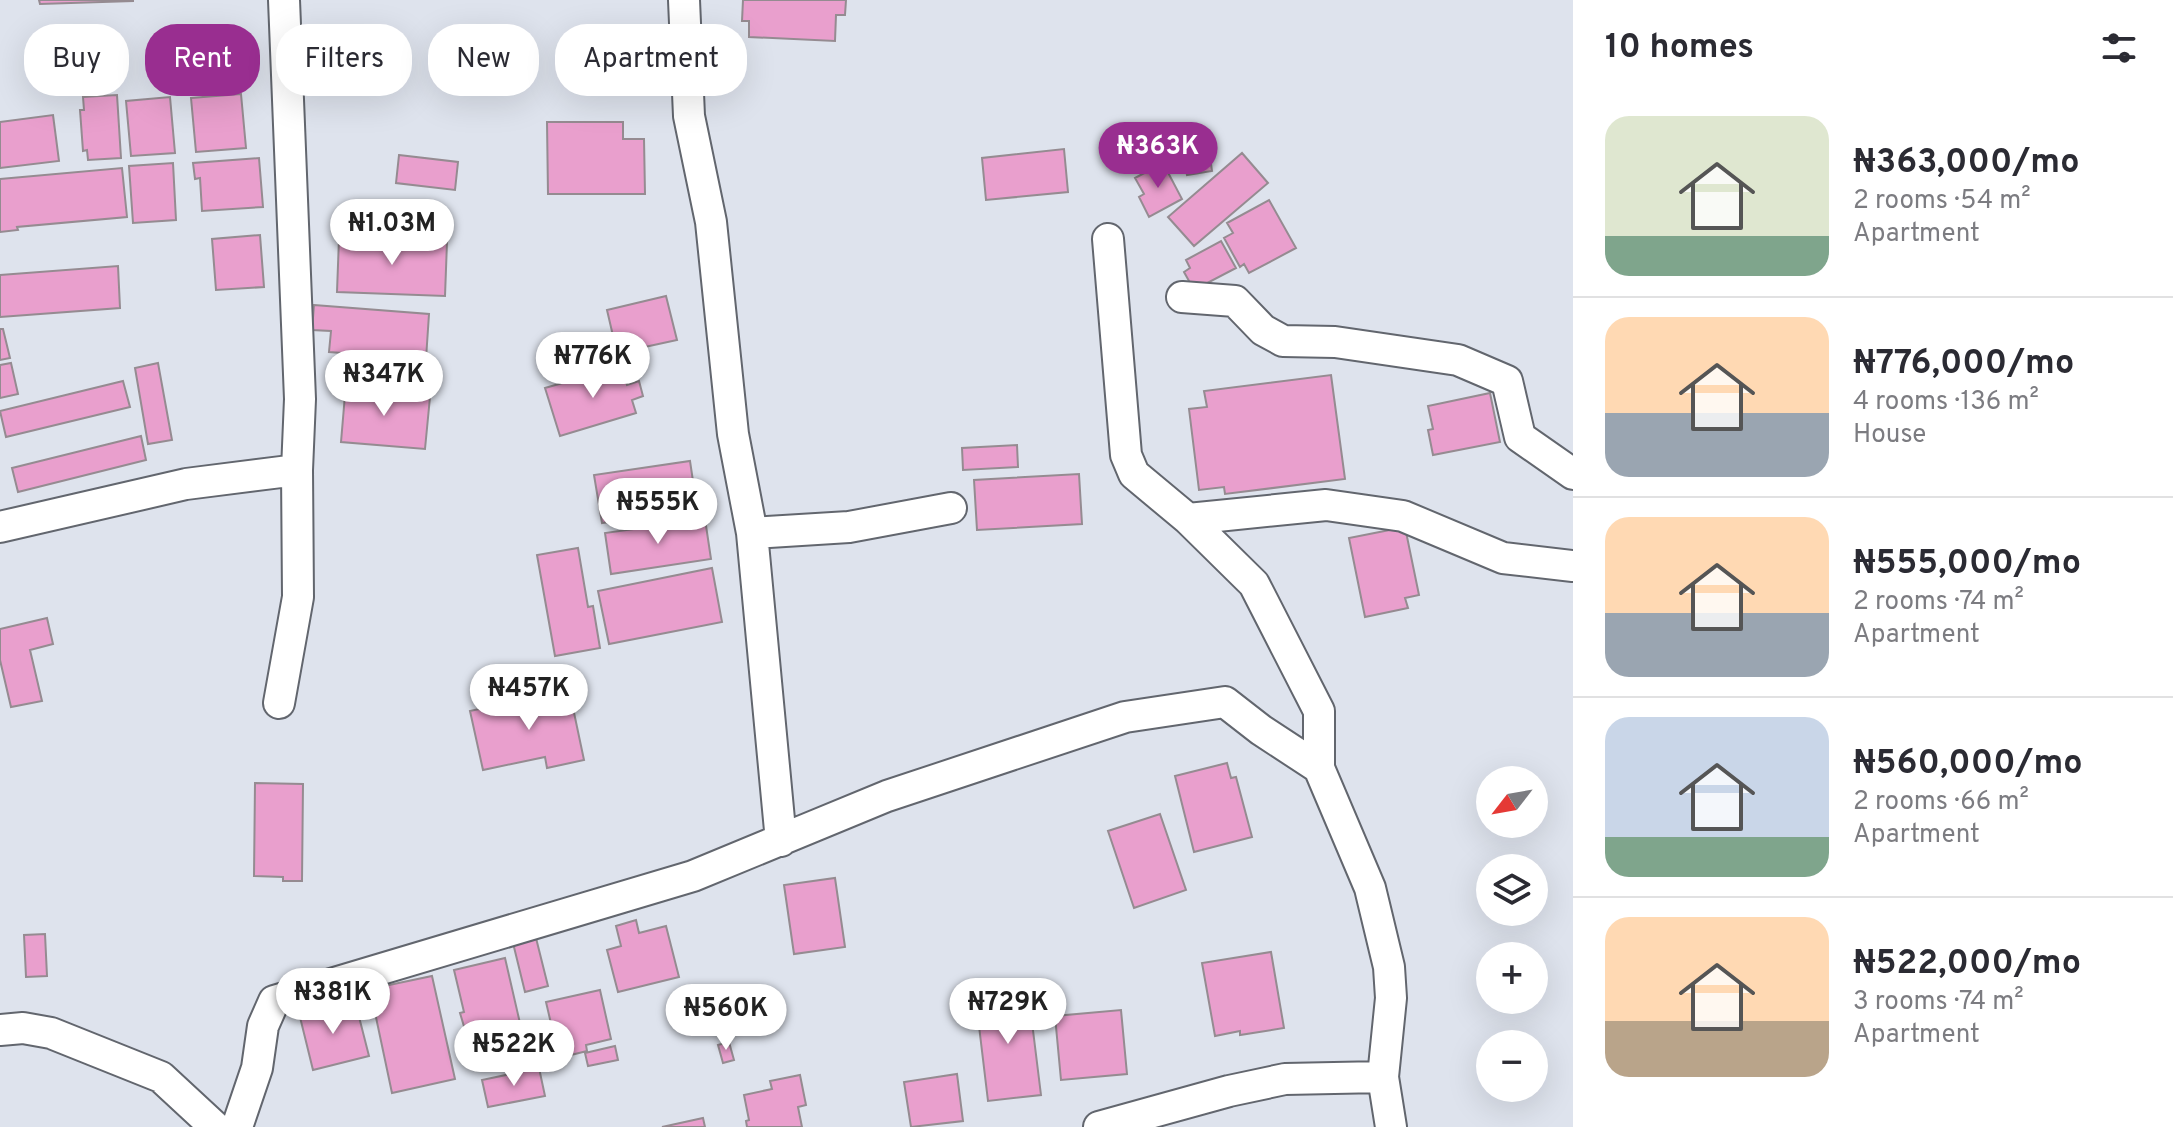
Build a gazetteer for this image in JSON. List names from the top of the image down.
{
  "north": "bottom left",
  "page": {
    "heading": "10 homes",
    "chip": [
      "Buy",
      "Rent",
      "Filters",
      "New",
      "Apartment"
    ],
    "list": [
      {
        "name": "₦363,000/mo",
        "note": "2 rooms · 54 m² · Apartment"
      },
      {
        "name": "₦776,000/mo",
        "note": "4 rooms · 136 m² · House"
      },
      {
        "name": "₦555,000/mo",
        "note": "2 rooms · 74 m² · Apartment"
      },
      {
        "name": "₦560,000/mo",
        "note": "2 rooms · 66 m² · Apartment"
      },
      {
        "name": "₦522,000/mo",
        "note": "3 rooms · 74 m² · Apartment"
      }
    ],
    "price": [
      "₦363K",
      "₦1.03M",
      "₦776K",
      "₦347K",
      "₦555K",
      "₦457K",
      "₦381K",
      "₦729K",
      "₦560K",
      "₦522K"
    ],
    "map_buttons": ["+", "−"]
  }
}
